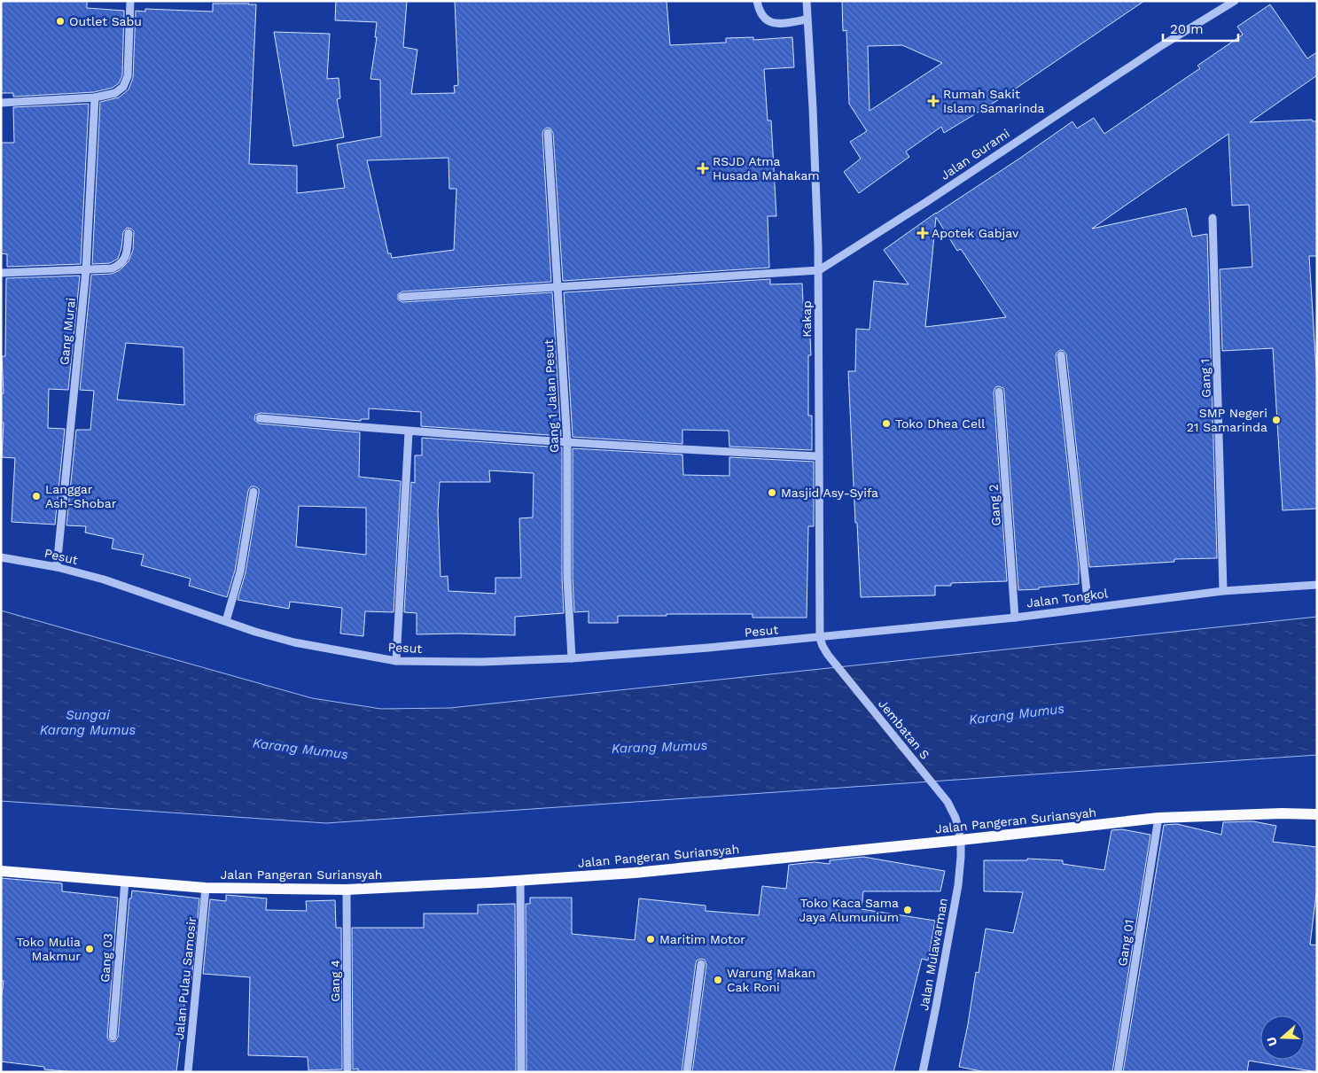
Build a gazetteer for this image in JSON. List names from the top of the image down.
{
  "streets": {
    "main road": ["Jalan Pangeran Suriansyah"],
    "street": [
      "Jalan Gurami",
      "Kakap",
      "Gang Murai",
      "Gang 1",
      "Gang 1 Jalan Pesut",
      "Gang 2",
      "Pesut",
      "Jalan Tongkol",
      "Jembatan S",
      "Gang 01",
      "Jalan Mulawarman",
      "Gang 03",
      "Jalan Pulau Samosir",
      "Gang 4"
    ]
  },
  "crossings": [
    ["Jalan Gurami", "Kakap"],
    ["Kakap", "Pesut"],
    ["Kakap", "Jalan Tongkol"],
    ["Kakap", "Jembatan S"],
    ["Gang Murai", "Pesut"],
    ["Gang 1", "Jalan Tongkol"],
    ["Gang 1 Jalan Pesut", "Pesut"],
    ["Gang 2", "Jalan Tongkol"],
    ["Pesut", "Jalan Tongkol"],
    ["Pesut", "Jembatan S"],
    ["Jalan Tongkol", "Jembatan S"],
    ["Jembatan S", "Jalan Pangeran Suriansyah"],
    ["Jembatan S", "Jalan Mulawarman"],
    ["Jalan Pangeran Suriansyah", "Gang 01"],
    ["Jalan Pangeran Suriansyah", "Jalan Mulawarman"],
    ["Jalan Pangeran Suriansyah", "Gang 03"],
    ["Jalan Pangeran Suriansyah", "Jalan Pulau Samosir"],
    ["Jalan Pangeran Suriansyah", "Gang 4"]
  ],
  "water": ["Karang Mumus", "Sungai Karang Mumus"],
  "places": {
    "other": [
      "Outlet Sabu",
      "SMP Negeri 21 Samarinda",
      "Toko Dhea Cell",
      "Masjid Asy-Syifa",
      "Langgar Ash-Shobar",
      "Toko Kaca Sama Jaya Alumunium",
      "Maritim Motor",
      "Toko Mulia Makmur",
      "Warung Makan Cak Roni"
    ],
    "health": ["Rumah Sakit Islam Samarinda", "RSJD Atma Husada Mahakam", "Apotek Gabjav"]
  },
  "scale_bar": "20 m",
  "north": "left"
}
